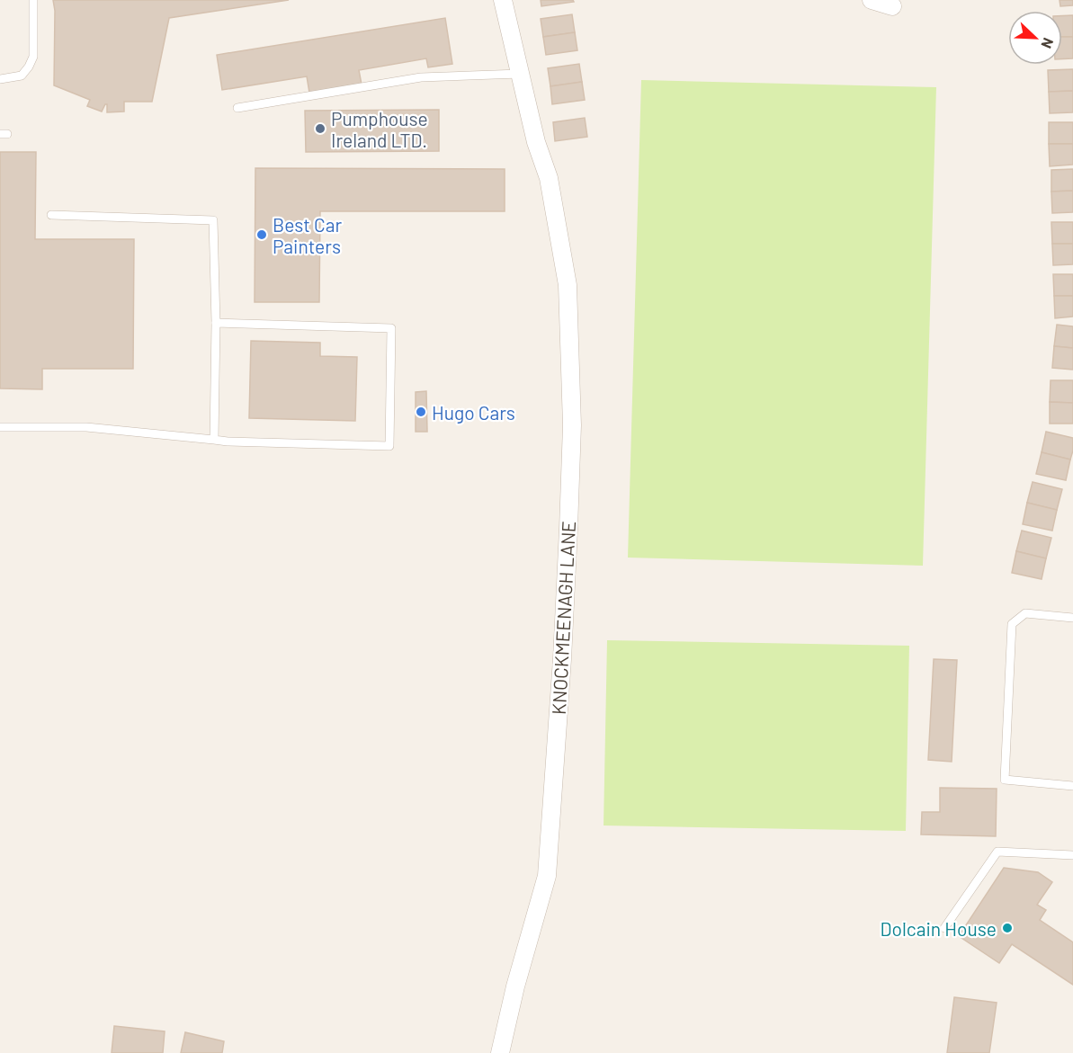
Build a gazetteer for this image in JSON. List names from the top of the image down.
{
  "streets": {
    "street": ["KNOCKMEENAGH LANE"]
  },
  "places": [
    "Pumphouse Ireland LTD.",
    "Best Car Painters",
    "Hugo Cars",
    "Dolcain House"
  ],
  "north": "bottom right"
}
